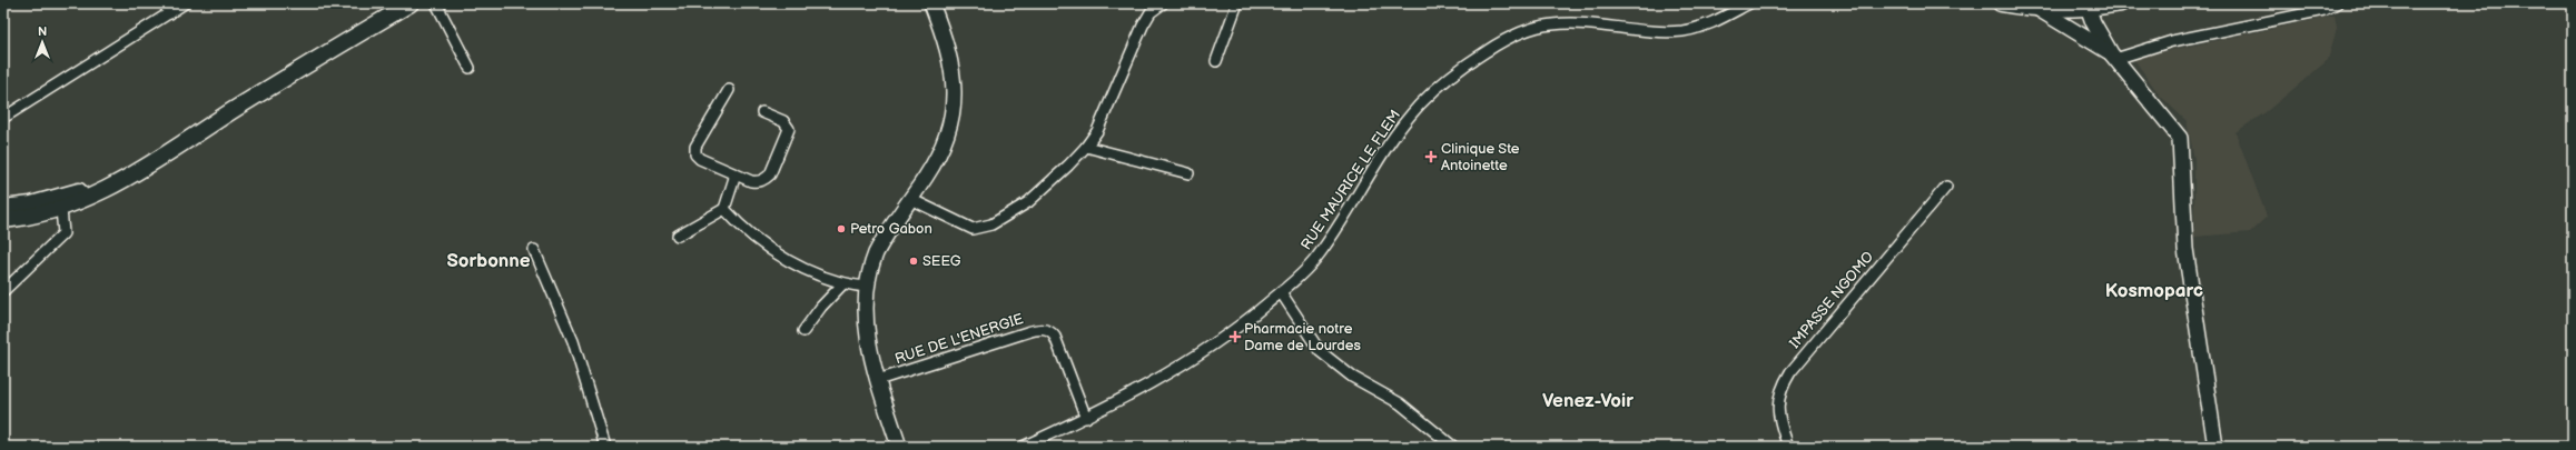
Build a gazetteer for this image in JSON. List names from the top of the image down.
{
  "streets": {
    "street": ["RUE MAURICE LE FLEM", "IMPASSE NGOMO", "RUE DE L'ENERGIE"]
  },
  "crossings": [
    ["RUE MAURICE LE FLEM", "RUE DE L'ENERGIE"]
  ],
  "districts": ["Sorbonne", "Kosmoparc", "Venez-Voir"],
  "places": {
    "health": ["Clinique Ste Antoinette", "Pharmacie notre Dame de Lourdes"],
    "other": ["Petro Gabon", "SEEG"]
  },
  "north": "top"
}
